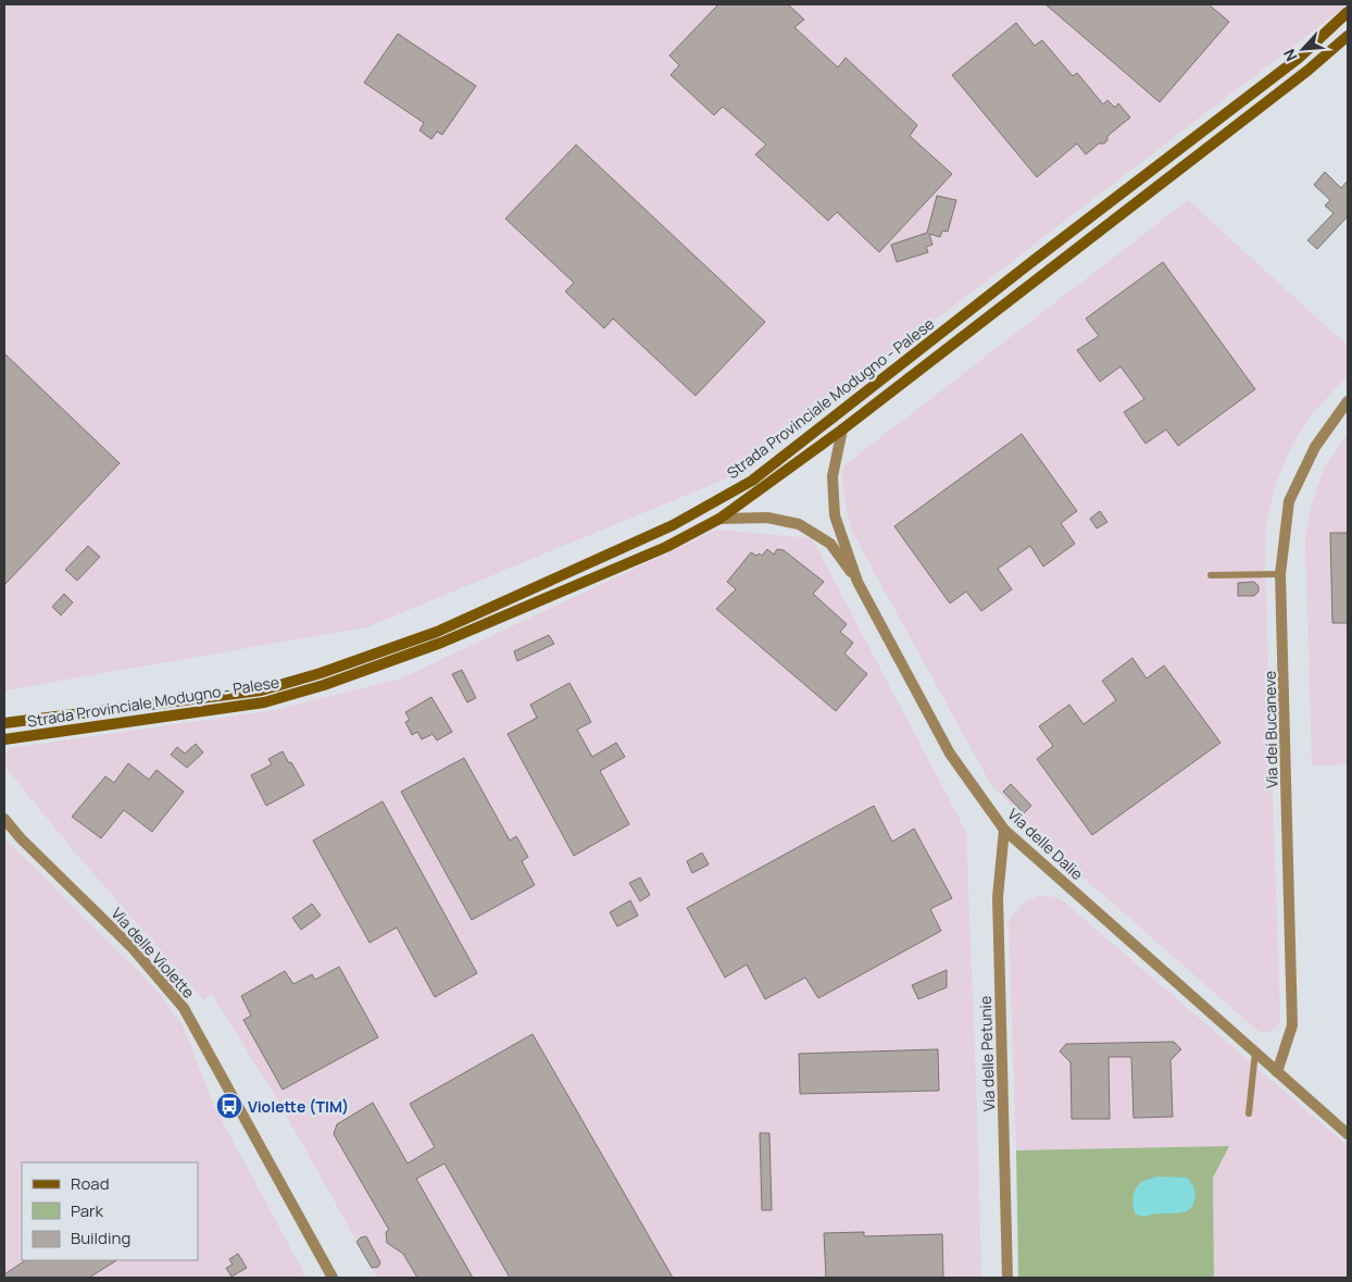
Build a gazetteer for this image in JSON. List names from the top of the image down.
{
  "streets": {
    "main road": ["Strada Provinciale Modugno - Palese"],
    "street": [
      "Via dei Bucaneve",
      "Via delle Dalie",
      "Via delle Violette",
      "Via delle Petunie"
    ]
  },
  "crossings": [
    ["Strada Provinciale Modugno - Palese", "Via delle Dalie"],
    ["Via dei Bucaneve", "Via delle Dalie"],
    ["Via delle Dalie", "Via delle Petunie"]
  ],
  "places": {
    "bus stop": ["Violette (TIM)"]
  },
  "legend": ["Road", "Park", "Building"],
  "north": "bottom left"
}
